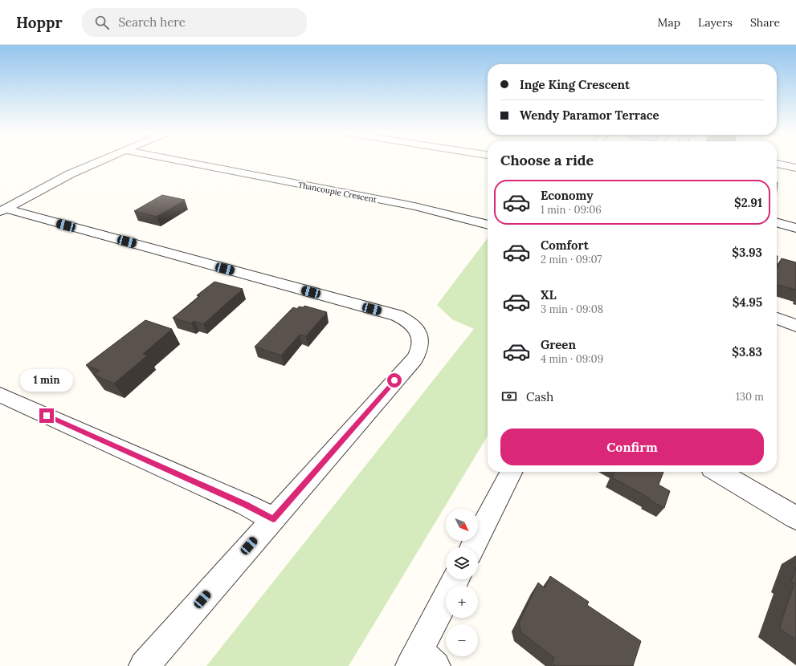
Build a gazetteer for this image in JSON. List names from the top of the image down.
{
  "streets": {
    "street": ["Thancoupie Crescent"]
  },
  "north": "bottom right",
  "page": {
    "header": "Hoppr",
    "search": "Search here",
    "nav": ["Map", "Layers", "Share"],
    "banner": ["Inge King Crescent", "Wendy Paramor Terrace"],
    "heading": "Choose a ride",
    "list": [
      {
        "name": "Economy",
        "note": "1 min · 09:06",
        "value": "$2.91"
      },
      {
        "name": "Comfort",
        "note": "2 min · 09:07",
        "value": "$3.93"
      },
      {
        "name": "XL",
        "note": "3 min · 09:08",
        "value": "$4.95"
      },
      {
        "name": "Green",
        "note": "4 min · 09:09",
        "value": "$3.83"
      }
    ],
    "bubble": "1 min",
    "pay": ["Cash", "130 m"],
    "buttons": "Confirm",
    "map_buttons": ["+", "−"]
  }
}
